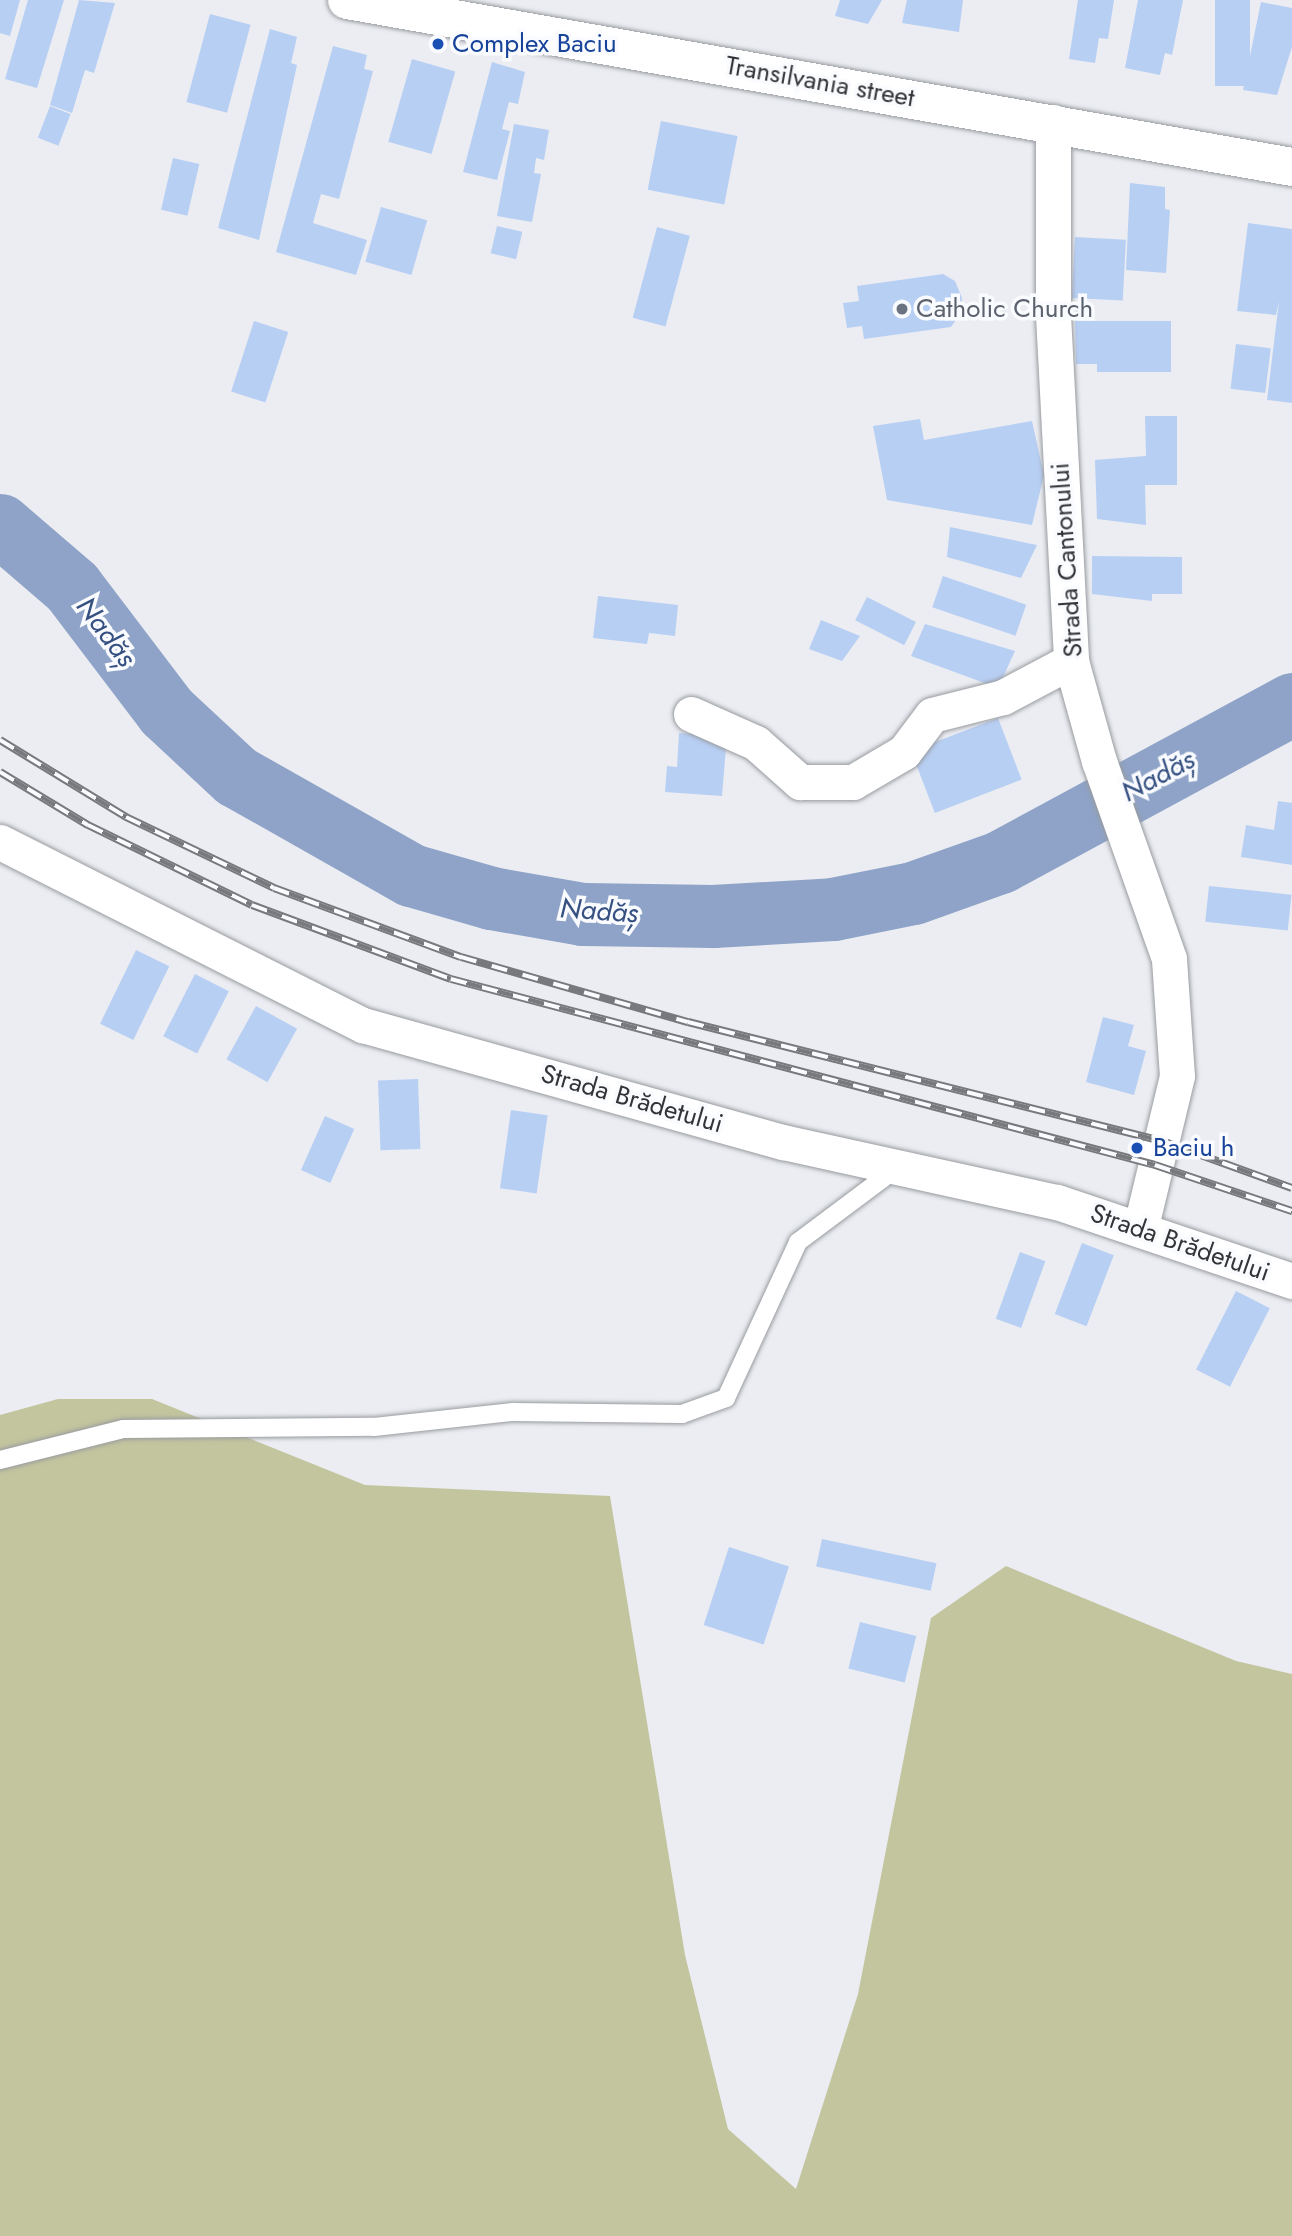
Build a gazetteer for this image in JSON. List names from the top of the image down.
{
  "streets": {
    "main road": ["Transilvania street"],
    "street": ["Strada Cantonului", "Strada Brădetului"]
  },
  "crossings": [
    ["Transilvania street", "Strada Cantonului"],
    ["Strada Cantonului", "Strada Brădetului"]
  ],
  "water": ["Nadăș"],
  "places": ["Complex Baciu", "Catholic Church", "Baciu h"]
}
